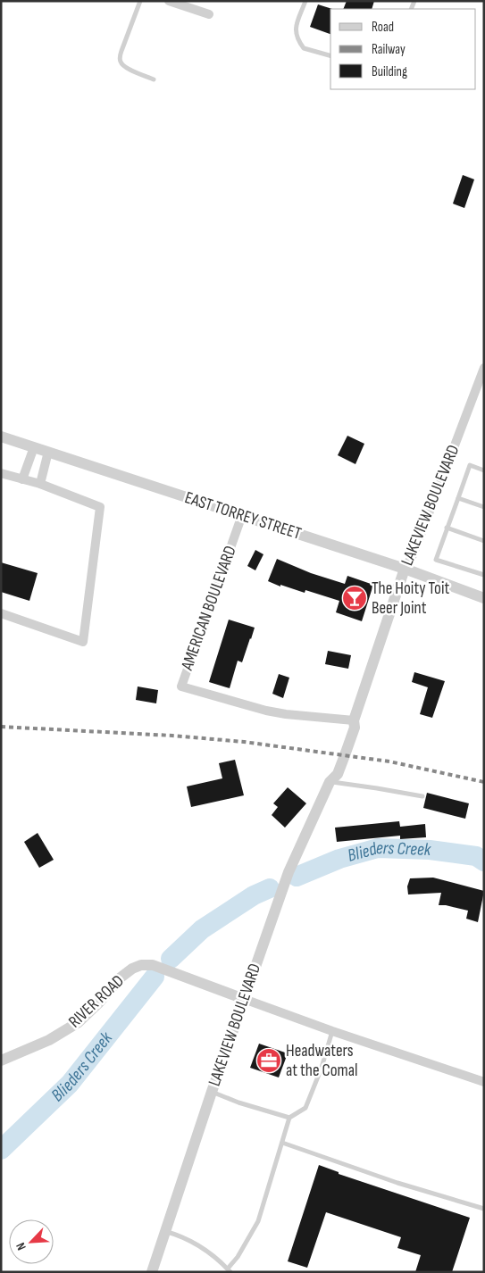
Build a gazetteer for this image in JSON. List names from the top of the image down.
{
  "streets": {
    "street": [
      "LAKEVIEW BOULEVARD",
      "EAST TORREY STREET",
      "AMERICAN BOULEVARD",
      "RIVER ROAD"
    ]
  },
  "crossings": [
    ["LAKEVIEW BOULEVARD", "EAST TORREY STREET"],
    ["LAKEVIEW BOULEVARD", "AMERICAN BOULEVARD"],
    ["LAKEVIEW BOULEVARD", "RIVER ROAD"],
    ["EAST TORREY STREET", "AMERICAN BOULEVARD"]
  ],
  "water": ["Blieders Creek"],
  "places": {
    "bar": ["The Hoity Toit Beer Joint"],
    "office": ["Headwaters at the Comal"]
  },
  "legend": ["Road", "Railway", "Building"],
  "north": "bottom left"
}
